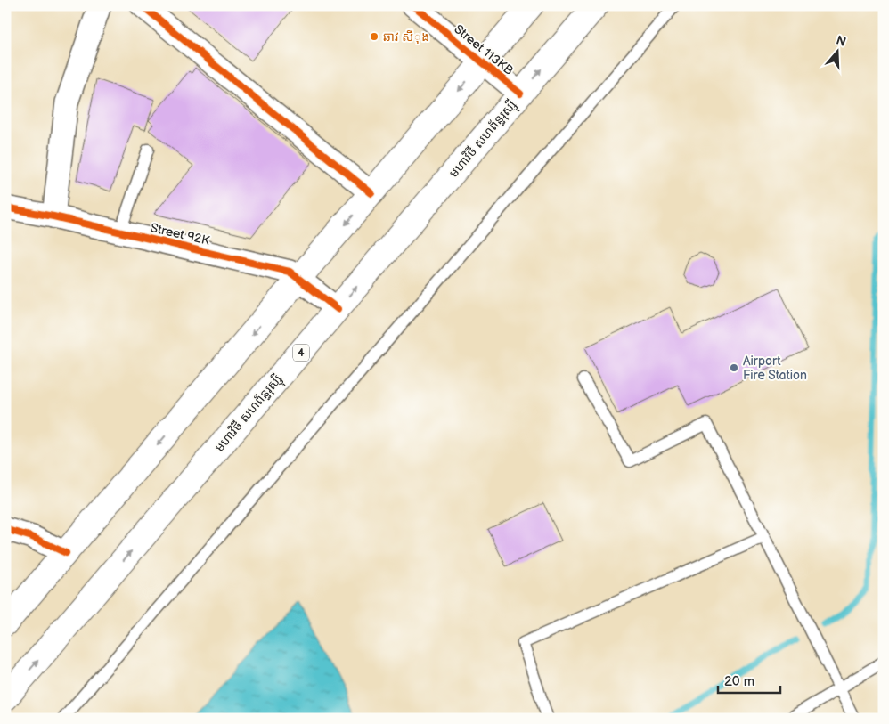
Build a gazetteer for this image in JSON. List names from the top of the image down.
{
  "streets": {
    "highway": ["មហាវិថី សហព័ន្ធរុស្ស៊ី", "4"],
    "street": ["Street 113KB", "Street 92K"]
  },
  "crossings": [
    ["Street 113KB", "មហាវិថី សហព័ន្ធរុស្ស៊ី"],
    ["មហាវិថី សហព័ន្ធរុស្ស៊ី", "Street 92K"]
  ],
  "places": ["ឆាវ សីុង", "Airport Fire Station"],
  "scale_bar": "20 m",
  "north": "top"
}
